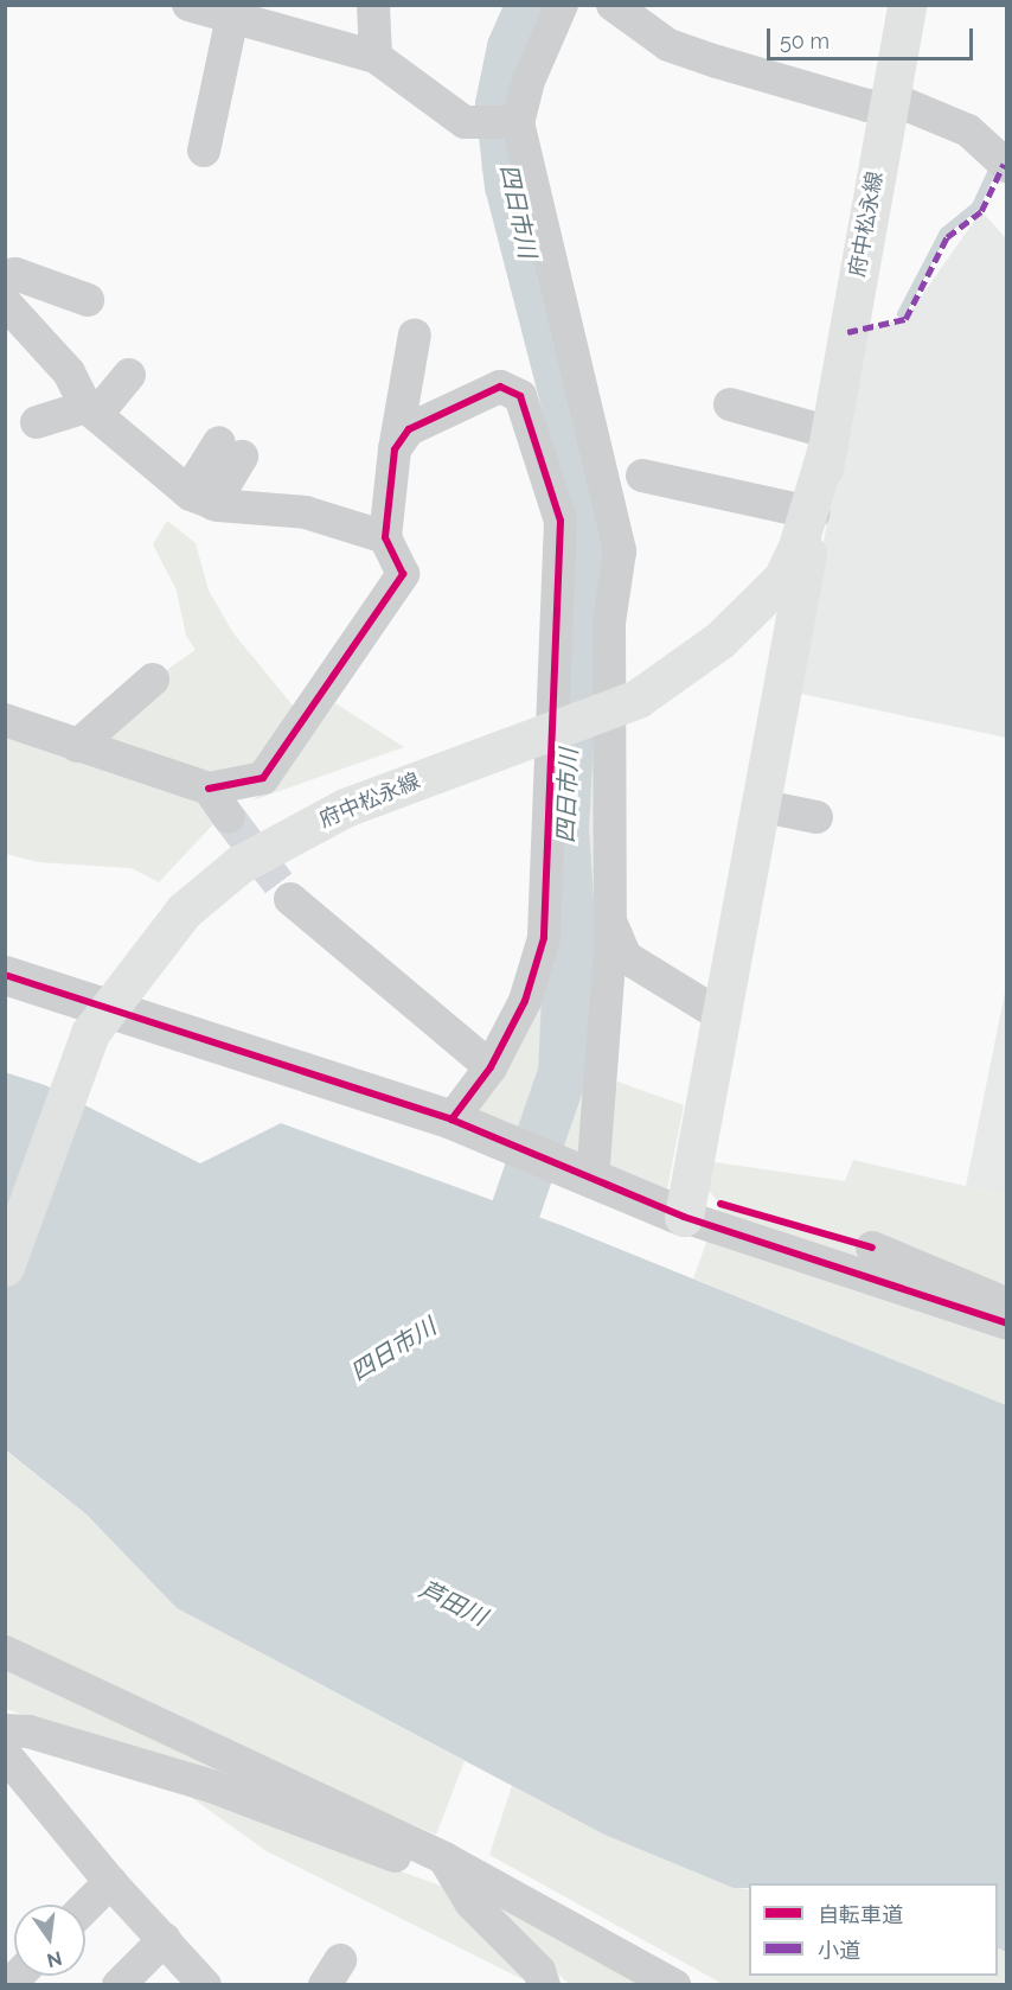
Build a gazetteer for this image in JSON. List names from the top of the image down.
{
  "streets": {
    "main road": ["府中松永線"]
  },
  "water": ["四日市川", "芦田川"],
  "legend": ["自転車道", "小道"],
  "scale_bar": "50 m",
  "north": "bottom"
}
